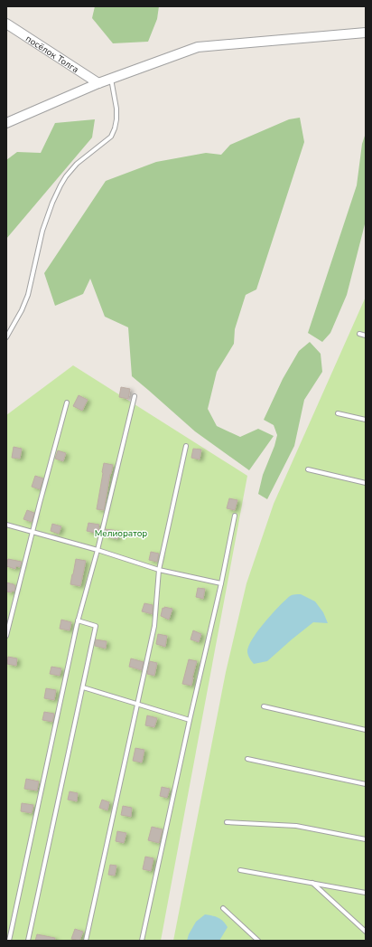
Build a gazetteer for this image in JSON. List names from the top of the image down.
{
  "streets": {
    "street": ["посёлок Толга"]
  },
  "parks": ["Мелиоратор"]
}
